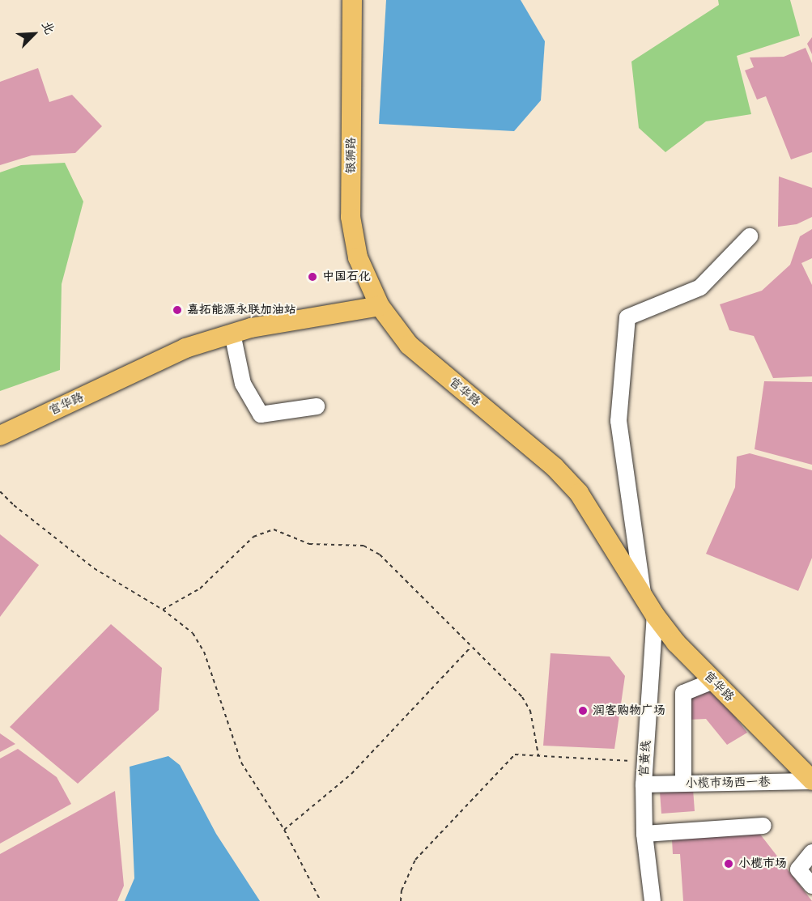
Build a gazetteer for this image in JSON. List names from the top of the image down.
{
  "streets": {
    "main road": ["银狮路", "官华路"],
    "street": ["官黄线", "小榄市场西一巷"]
  },
  "crossings": [
    ["银狮路", "官华路"],
    ["官华路", "官黄线"],
    ["官华路", "小榄市场西一巷"],
    ["官黄线", "小榄市场西一巷"]
  ],
  "places": [
    "中国石化",
    "嘉拓能源永联加油站",
    "润客购物广场",
    "小榄市场"
  ],
  "north": "top right"
}
